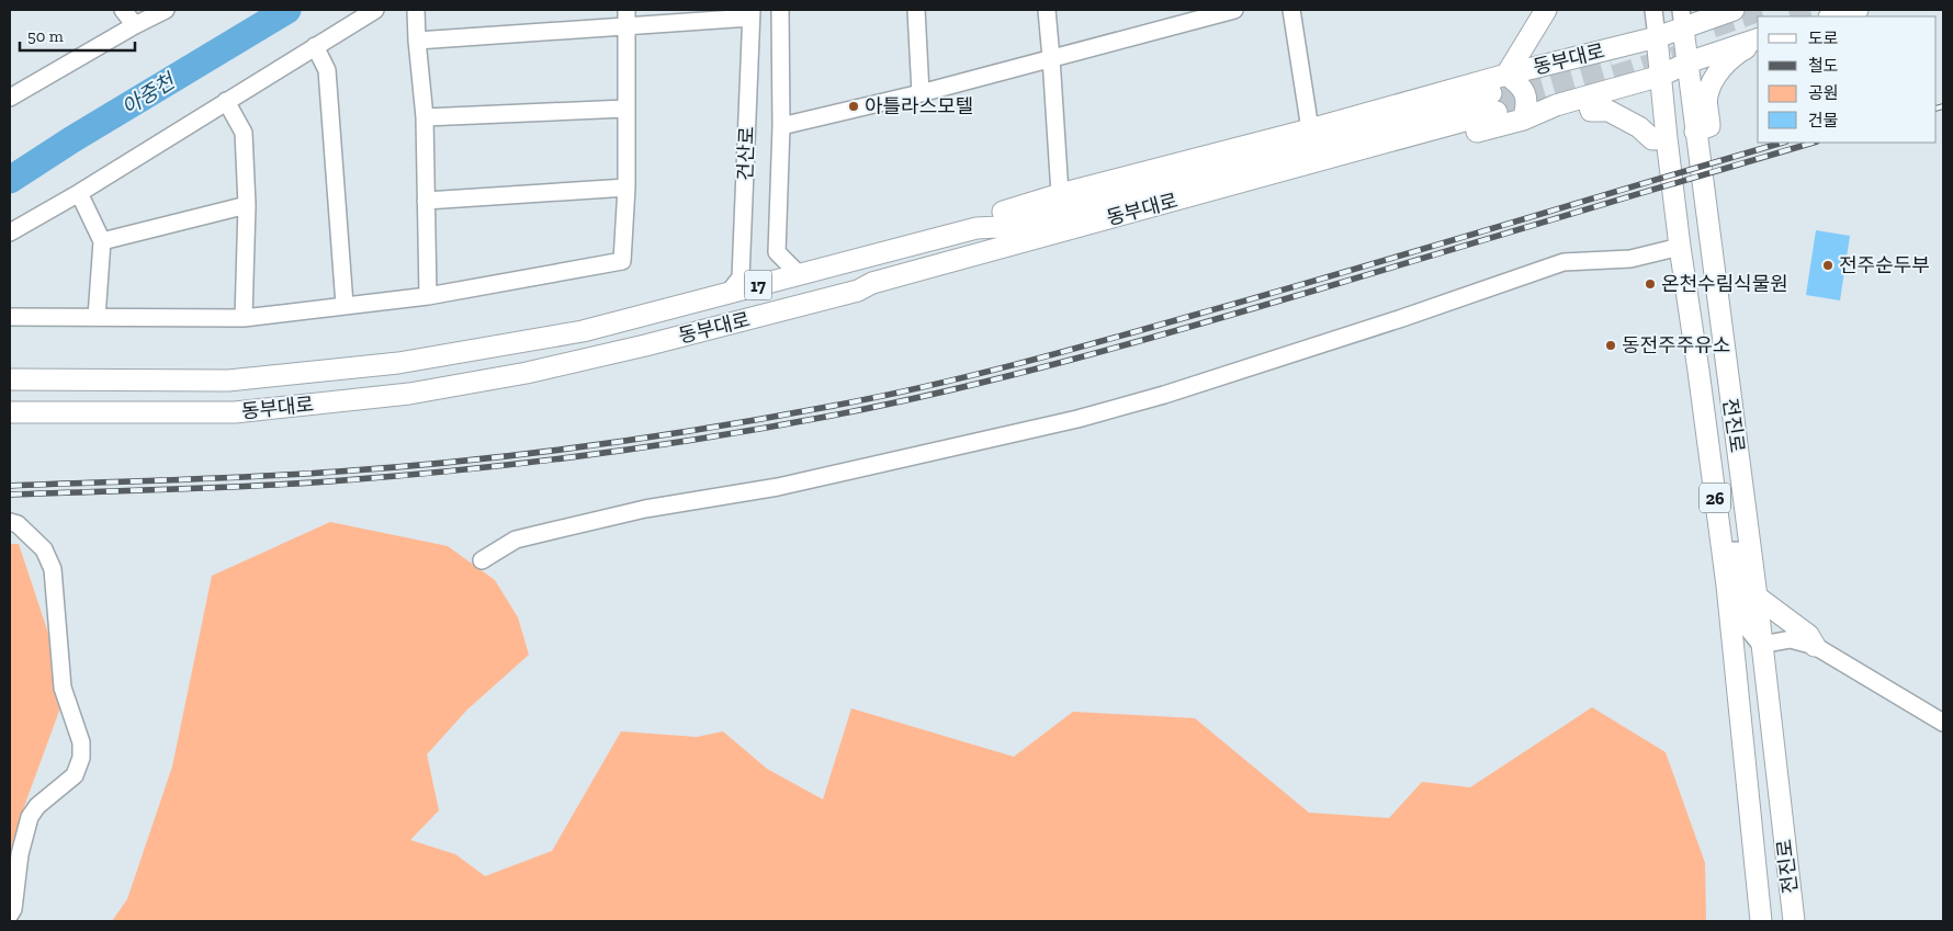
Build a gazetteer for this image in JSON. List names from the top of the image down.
{
  "streets": {
    "main road": [
      "동부대로",
      "17",
      "전진로",
      "26"
    ],
    "street": ["건산로"]
  },
  "crossings": [
    ["동부대로", "건산로"],
    ["동부대로", "전진로"]
  ],
  "water": ["아중천"],
  "places": [
    "아틀라스모텔",
    "전주순두부",
    "온천수림식물원",
    "동전주주유소"
  ],
  "legend": [
    "도로",
    "철도",
    "공원",
    "건물"
  ],
  "scale_bar": "50 m"
}
